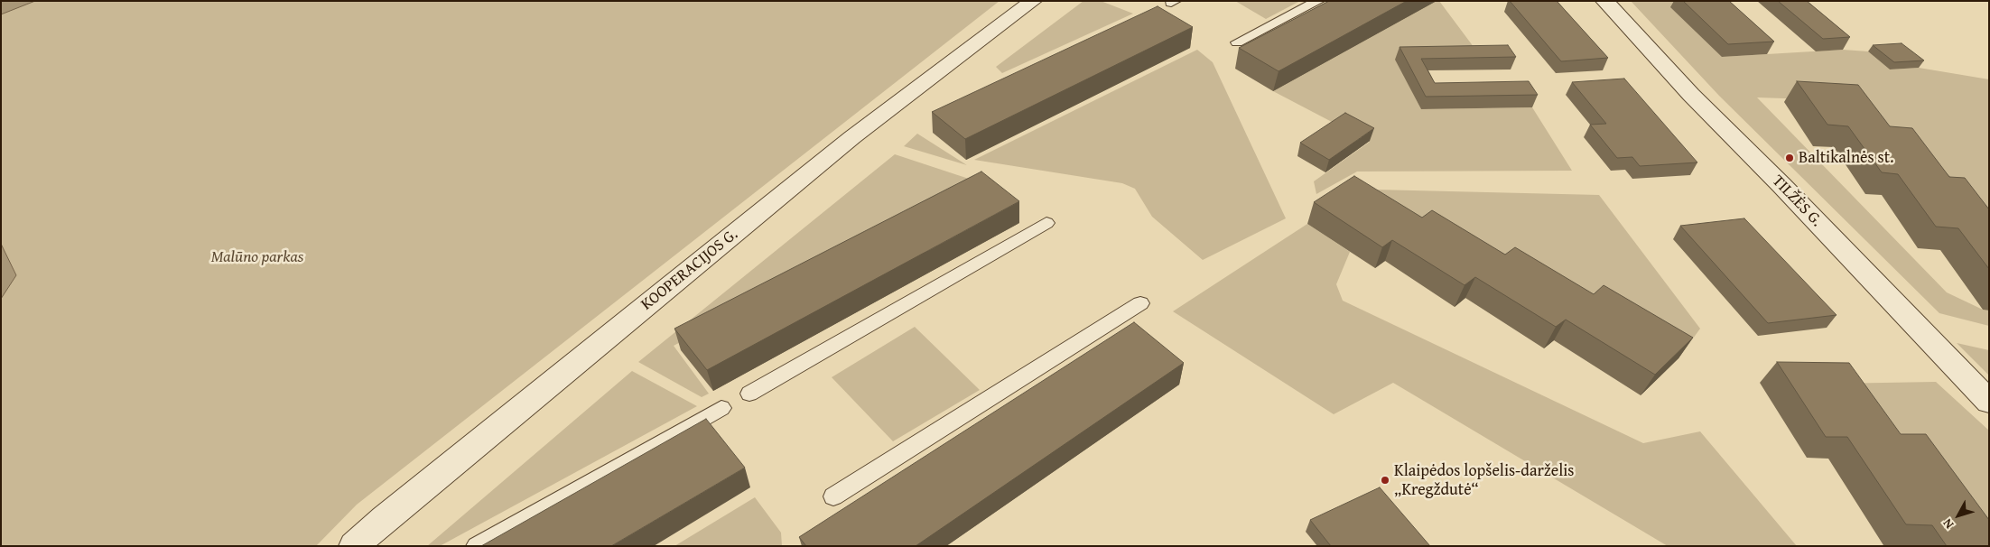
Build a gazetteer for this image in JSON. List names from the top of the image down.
{
  "streets": {
    "street": ["TILŽĖS G.", "KOOPERACIJOS G."]
  },
  "parks": ["Malūno parkas"],
  "places": ["Baltikalnės st.", "Klaipėdos lopšelis-darželis „Kregždutė“"],
  "north": "bottom left"
}
